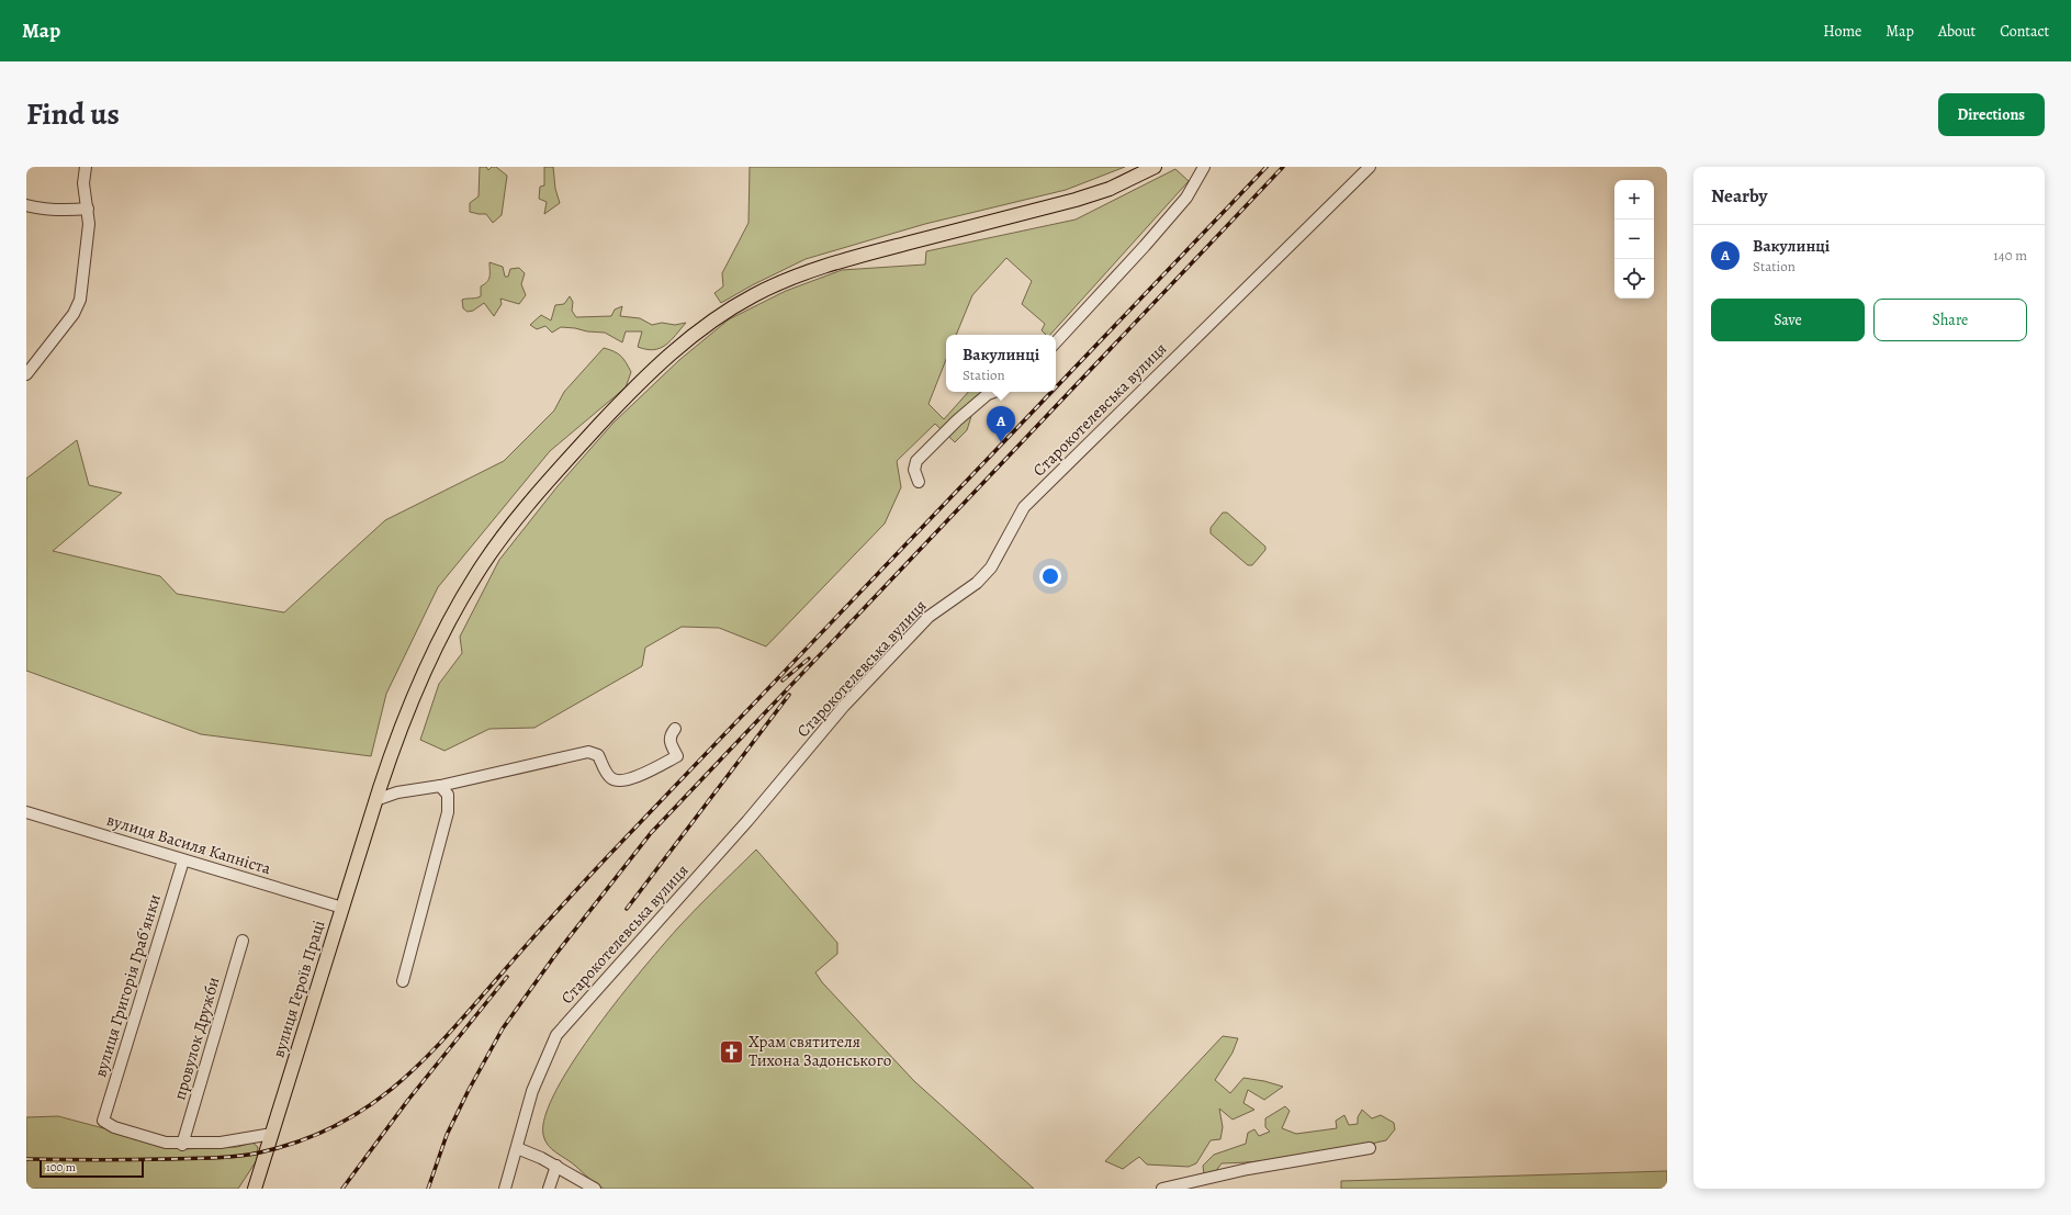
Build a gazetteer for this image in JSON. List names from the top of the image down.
{
  "streets": {
    "main road": ["вулиця Героїв Праці"],
    "street": [
      "Старокотелевська вулиця",
      "вулиця Василя Капніста",
      "вулиця Григорія Грабʼянки",
      "провулок Дружби"
    ]
  },
  "crossings": [
    ["вулиця Василя Капніста", "вулиця Григорія Грабʼянки"],
    ["вулиця Василя Капніста", "вулиця Героїв Праці"],
    ["вулиця Григорія Грабʼянки", "провулок Дружби"]
  ],
  "places": {
    "church": ["Храм святителя Тихона Задонського"]
  },
  "scale_bar": "100 m",
  "page": {
    "header": "Map",
    "nav": [
      "Home",
      "Map",
      "About",
      "Contact"
    ],
    "title": "Find us",
    "buttons": [
      "Directions",
      ["Save", "Share"]
    ],
    "heading": "Nearby",
    "map_buttons": ["+", "−"],
    "list": [
      {
        "mark": "A",
        "name": "Вакулинці",
        "note": "Station",
        "value": "140 m"
      }
    ],
    "popup": ["Вакулинці", "Station"],
    "pins": "A",
    "scale": "100 m"
  }
}
